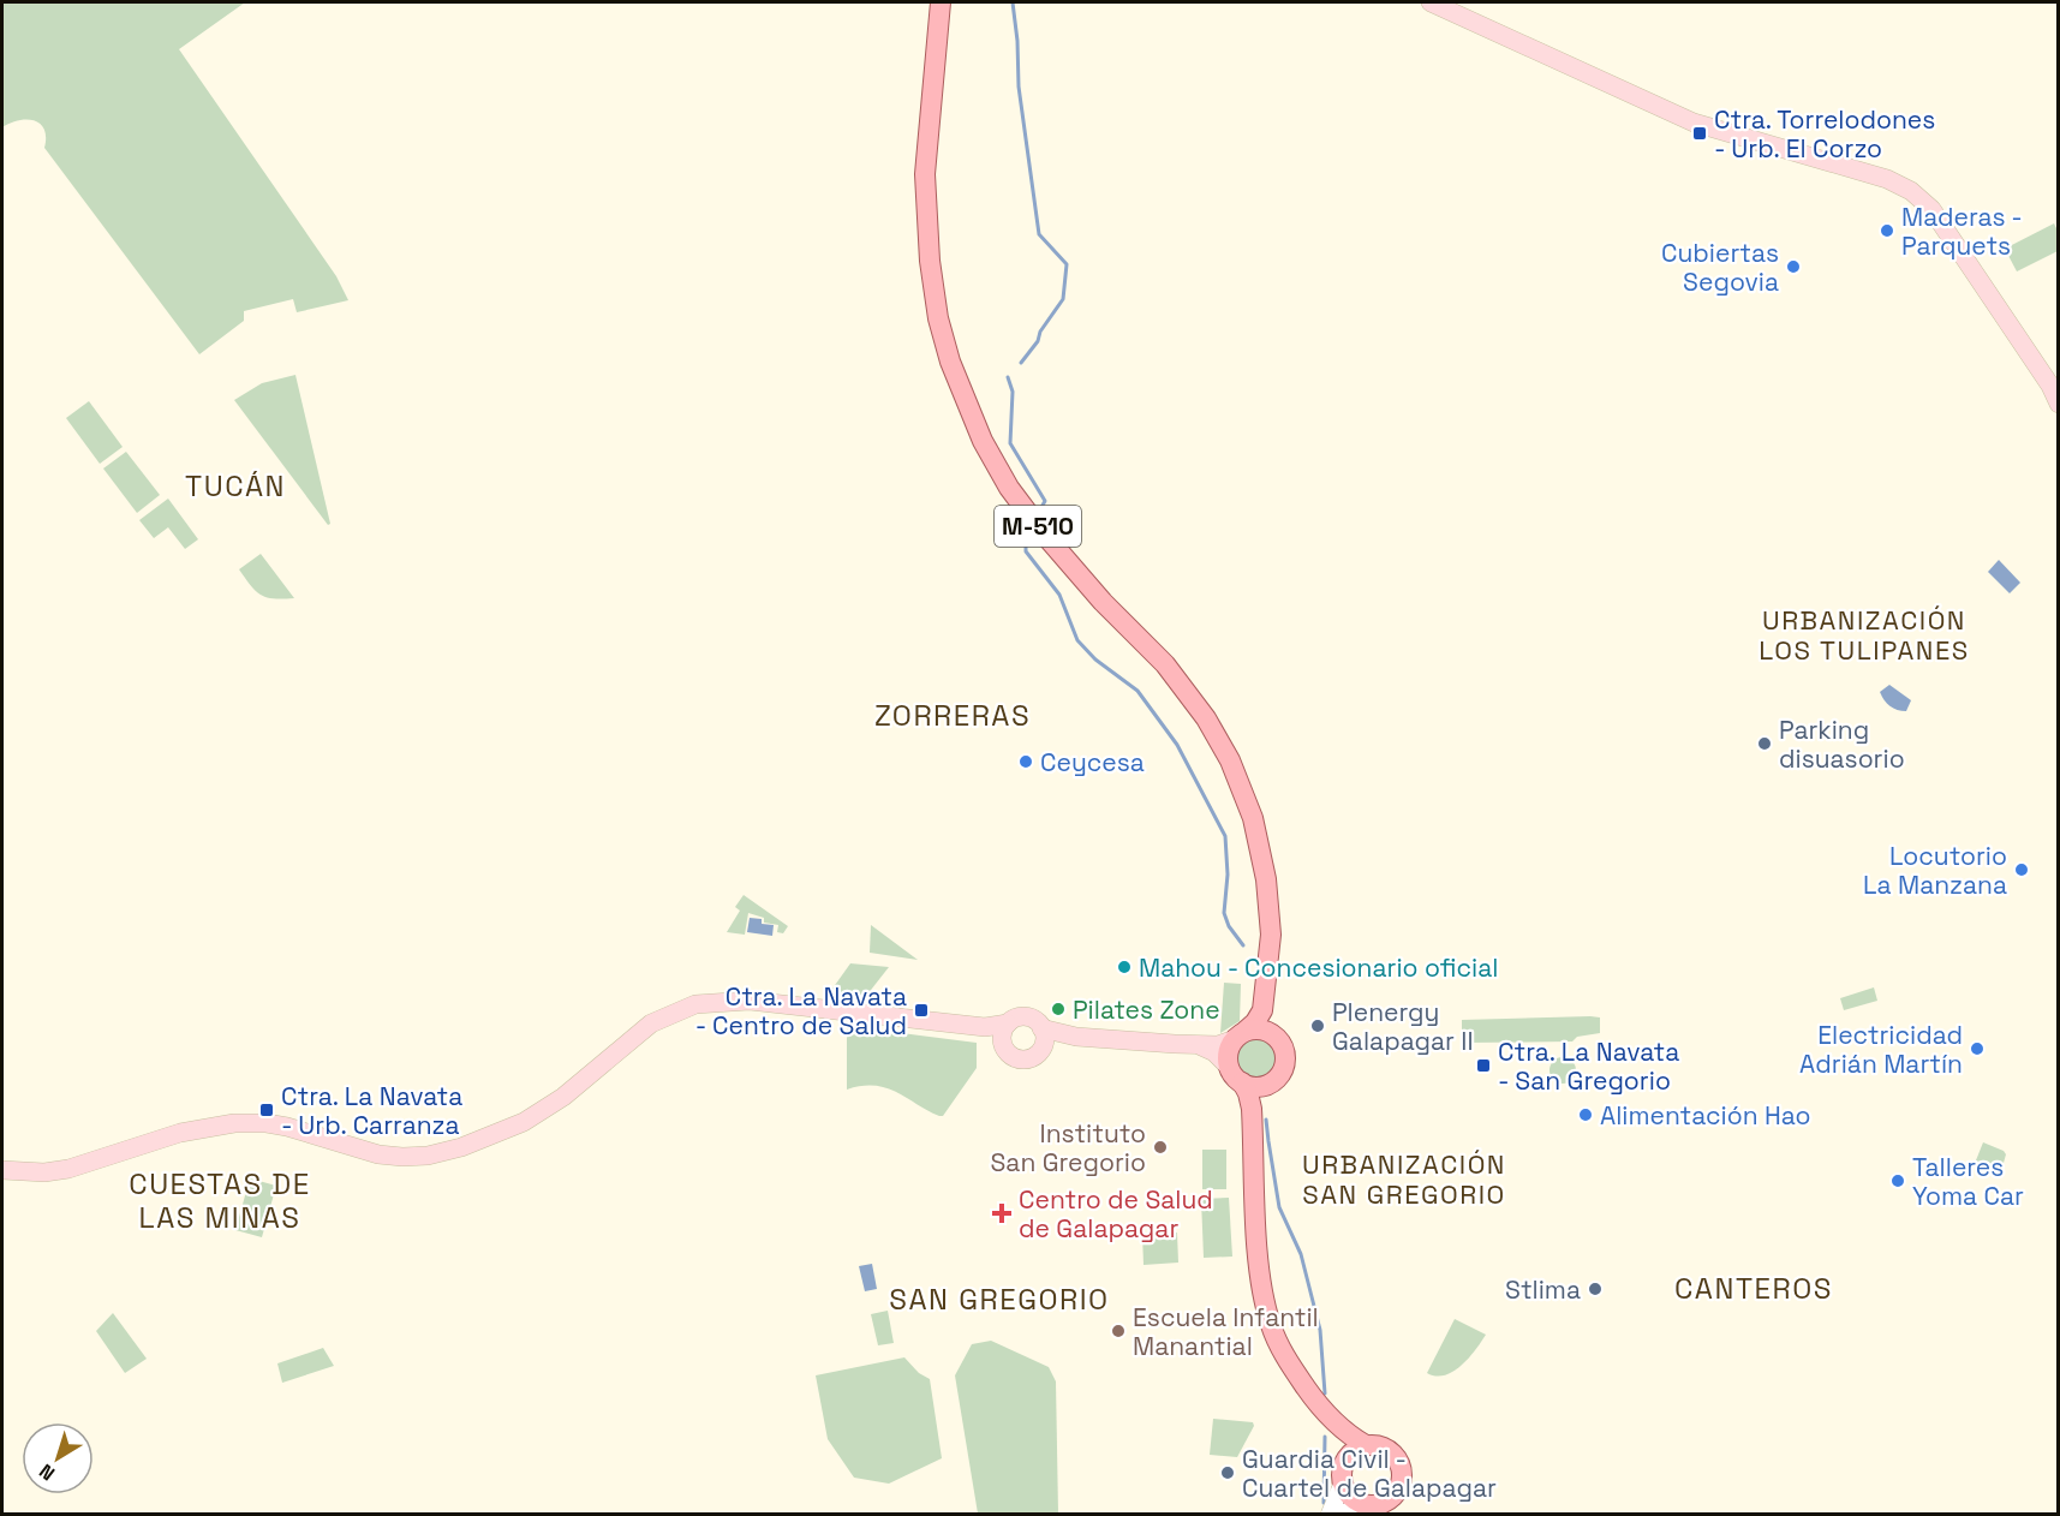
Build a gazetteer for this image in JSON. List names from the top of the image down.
{
  "streets": {
    "main road": ["M-510"]
  },
  "districts": [
    "TUCÁN",
    "URBANIZACIÓN LOS TULIPANES",
    "ZORRERAS",
    "URBANIZACIÓN SAN GREGORIO",
    "CUESTAS DE LAS MINAS",
    "CANTEROS",
    "SAN GREGORIO"
  ],
  "places": {
    "transit": [
      "Ctra. Torrelodones - Urb. El Corzo",
      "Ctra. La Navata - Centro de Salud",
      "Ctra. La Navata - San Gregorio",
      "Ctra. La Navata - Urb. Carranza"
    ],
    "other": [
      "Maderas - Parquets",
      "Cubiertas Segovia",
      "Parking disuasorio",
      "Ceycesa",
      "Locutorio La Manzana",
      "Mahou - Concesionario oficial",
      "Pilates Zone",
      "Plenergy Galapagar II",
      "Electricidad Adrián Martín",
      "Alimentación Hao",
      "Instituto San Gregorio",
      "Talleres Yoma Car",
      "Stlima",
      "Escuela Infantil Manantial",
      "Guardia Civil - Cuartel de Galapagar"
    ],
    "health": ["Centro de Salud de Galapagar"]
  },
  "north": "bottom left"
}
